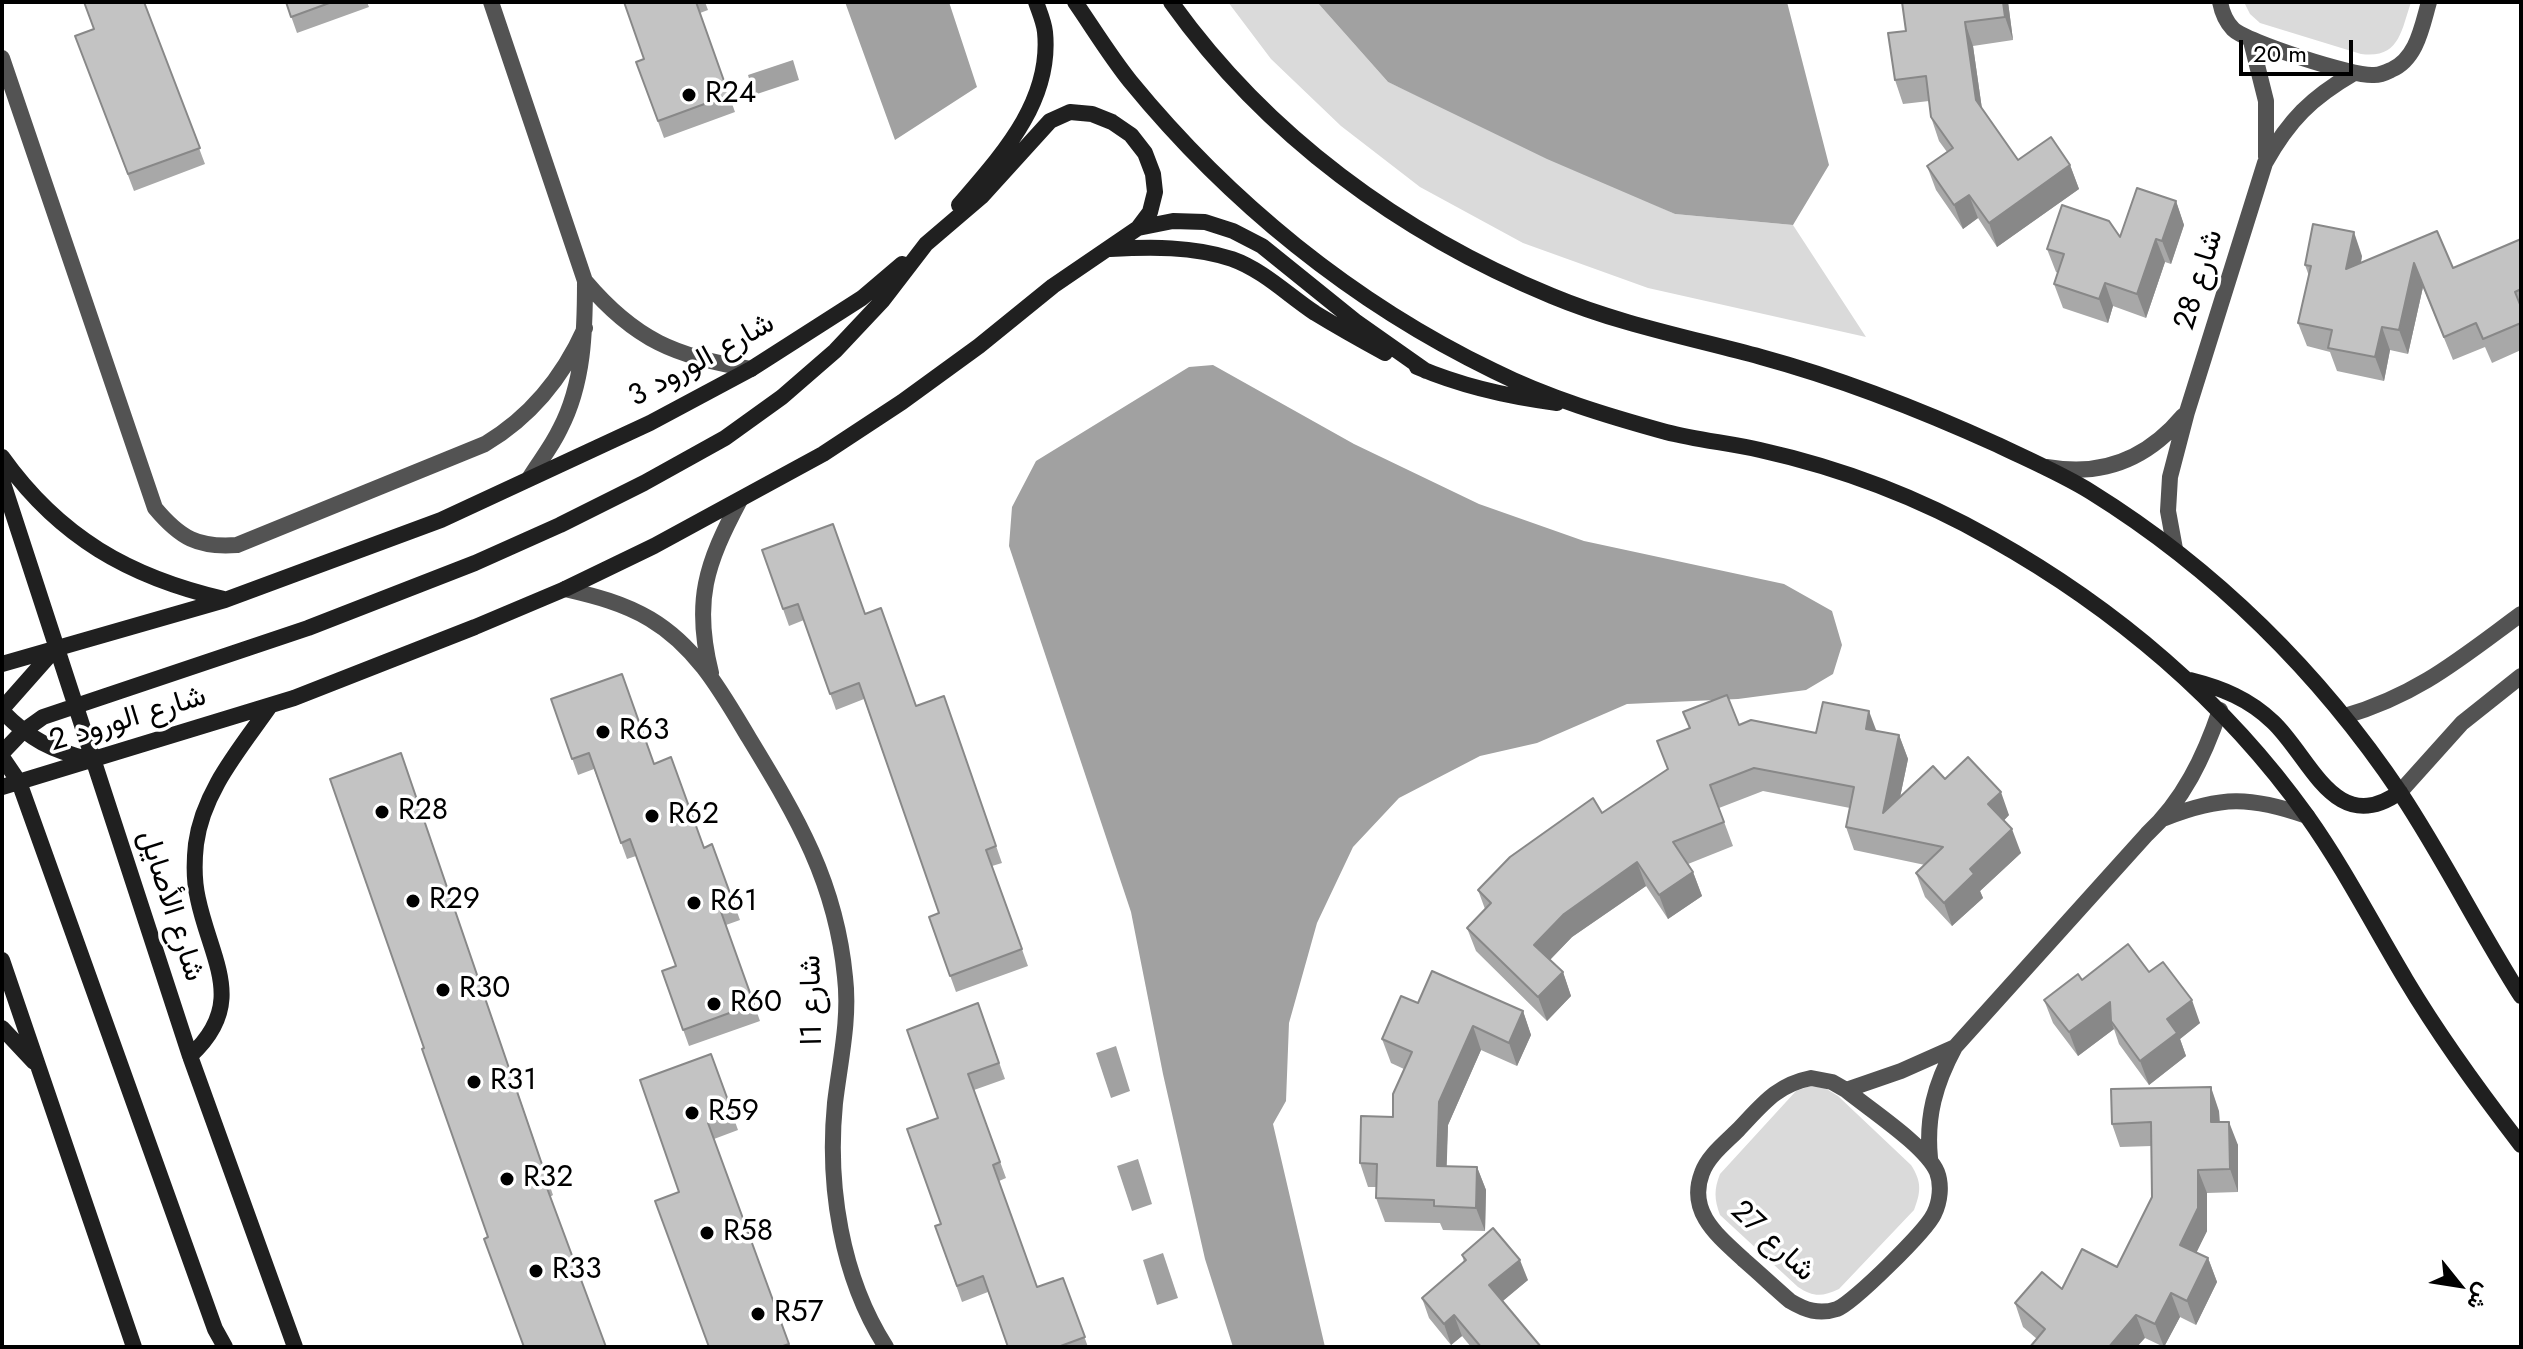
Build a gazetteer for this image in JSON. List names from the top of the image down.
{
  "streets": {
    "street": [
      "شارع 28",
      "شارع الورود 3",
      "شارع الورود 2",
      "شارع الأصايل",
      "I1 شارع",
      "شارع 27"
    ]
  },
  "crossings": [
    ["شارع الورود 2", "شارع الأصايل"]
  ],
  "places": [
    "R24",
    "R63",
    "R28",
    "R62",
    "R29",
    "R61",
    "R30",
    "R60",
    "R31",
    "R59",
    "R32",
    "R58",
    "R33",
    "R57"
  ],
  "scale_bar": "20 m",
  "north": "bottom right"
}
